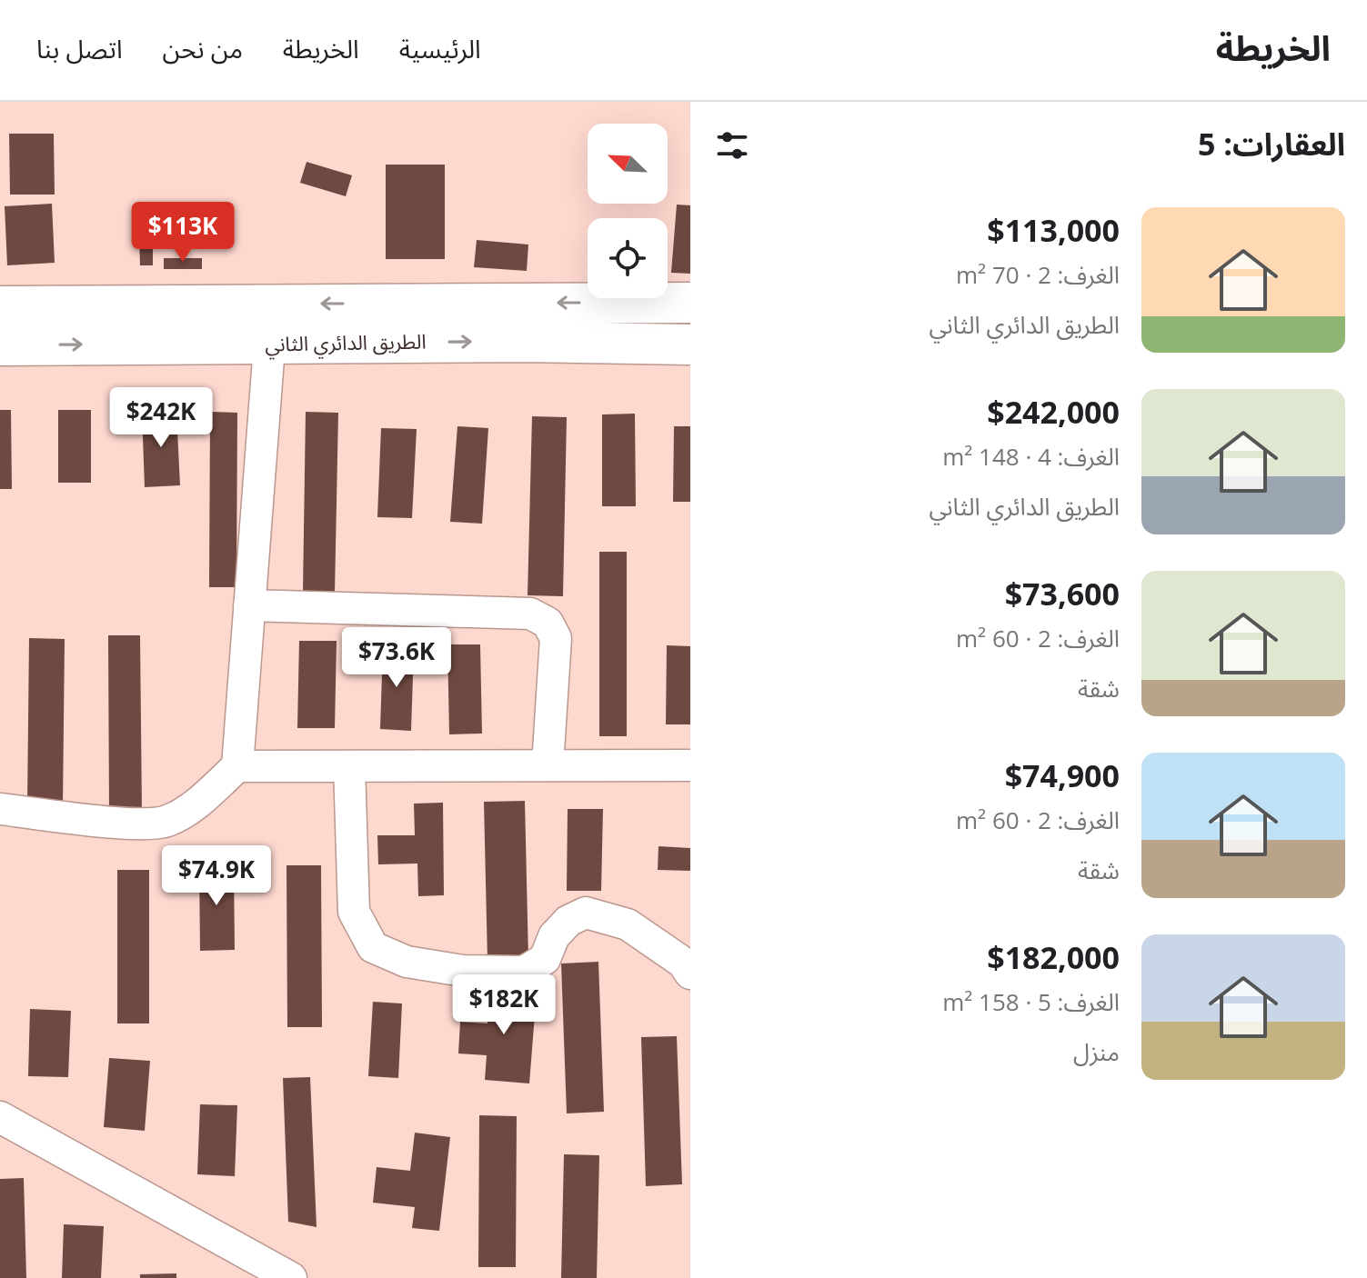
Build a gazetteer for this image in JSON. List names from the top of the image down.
{
  "streets": {
    "highway": ["الطريق الدائري الثاني"]
  },
  "north": "top left",
  "page": {
    "header": "الخريطة",
    "nav": [
      "الرئيسية",
      "الخريطة",
      "من نحن",
      "اتصل بنا"
    ],
    "heading": "العقارات: 5",
    "list": [
      {
        "name": "$113,000",
        "note": "الغرف: 2 · 70 m² · الطريق الدائري الثاني"
      },
      {
        "name": "$242,000",
        "note": "الغرف: 4 · 148 m² · الطريق الدائري الثاني"
      },
      {
        "name": "$73,600",
        "note": "الغرف: 2 · 60 m² · شقة"
      },
      {
        "name": "$74,900",
        "note": "الغرف: 2 · 60 m² · شقة"
      },
      {
        "name": "$182,000",
        "note": "الغرف: 5 · 158 m² · منزل"
      }
    ],
    "price": [
      "$113K",
      "$242K",
      "$73.6K",
      "$74.9K",
      "$182K"
    ]
  }
}
